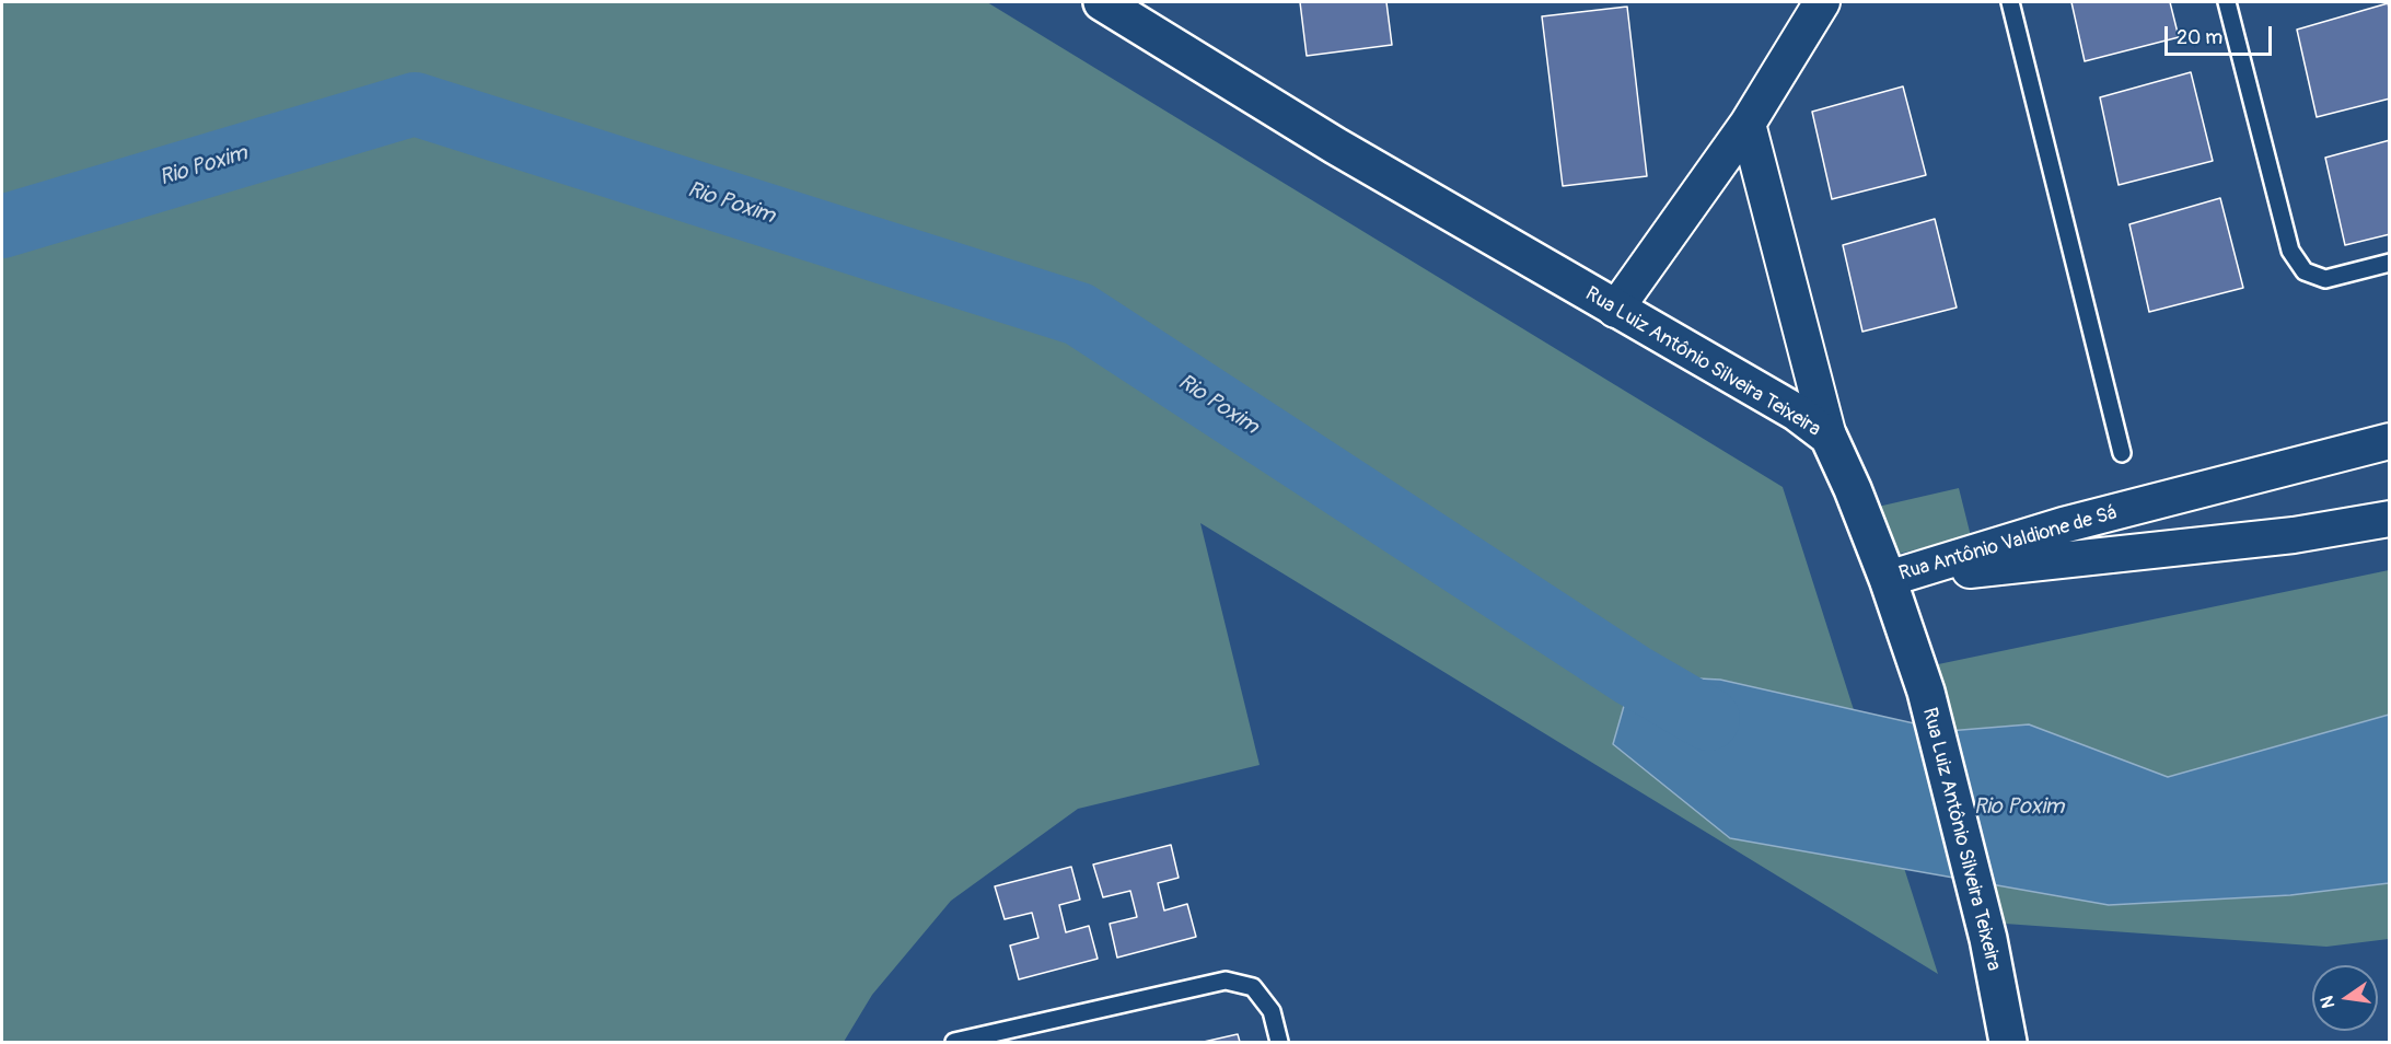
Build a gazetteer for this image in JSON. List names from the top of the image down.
{
  "streets": {
    "street": ["Rua Luiz Antônio Silveira Teixeira", "Rua Antônio Valdione de Sá"]
  },
  "crossings": [
    ["Rua Luiz Antônio Silveira Teixeira", "Rua Antônio Valdione de Sá"]
  ],
  "water": ["Rio Poxim"],
  "scale_bar": "20 m",
  "north": "left"
}
